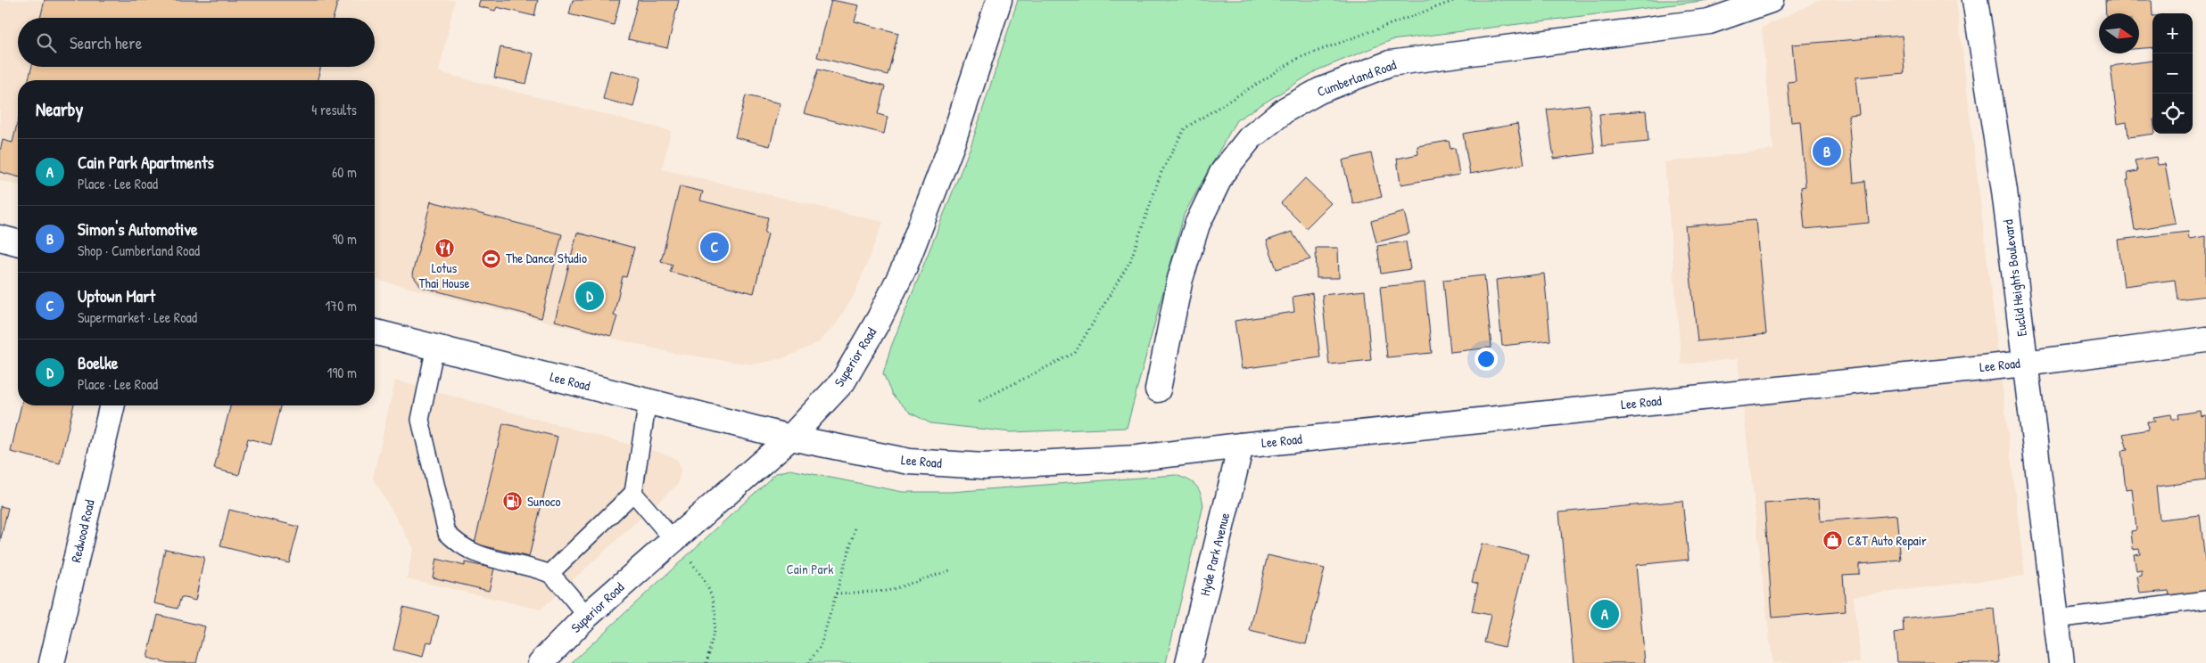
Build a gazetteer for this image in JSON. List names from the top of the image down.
{
  "streets": {
    "street": [
      "Cumberland Road",
      "Euclid Heights Boulevard",
      "Superior Road",
      "Lee Road",
      "Redwood Road",
      "Hyde Park Avenue"
    ]
  },
  "crossings": [
    ["Euclid Heights Boulevard", "Lee Road"],
    ["Superior Road", "Lee Road"],
    ["Lee Road", "Hyde Park Avenue"]
  ],
  "parks": ["Cain Park"],
  "places": {
    "restaurant": ["Lotus Thai House"],
    "sports": ["The Dance Studio"],
    "fuel station": ["Sunoco"],
    "shop": ["C&T Auto Repair"]
  },
  "north": "right",
  "page": {
    "map_buttons": ["+", "−"],
    "search": "Search here",
    "heading": ["Nearby", "4 results"],
    "pins": [
      "B",
      "C",
      "D",
      "A"
    ],
    "list": [
      {
        "mark": "A",
        "name": "Cain Park Apartments",
        "note": "Place · Lee Road",
        "value": "60 m"
      },
      {
        "mark": "B",
        "name": "Simon's Automotive",
        "note": "Shop · Cumberland Road",
        "value": "90 m"
      },
      {
        "mark": "C",
        "name": "Uptown Mart",
        "note": "Supermarket · Lee Road",
        "value": "170 m"
      },
      {
        "mark": "D",
        "name": "Boelke",
        "note": "Place · Lee Road",
        "value": "190 m"
      }
    ]
  }
}
